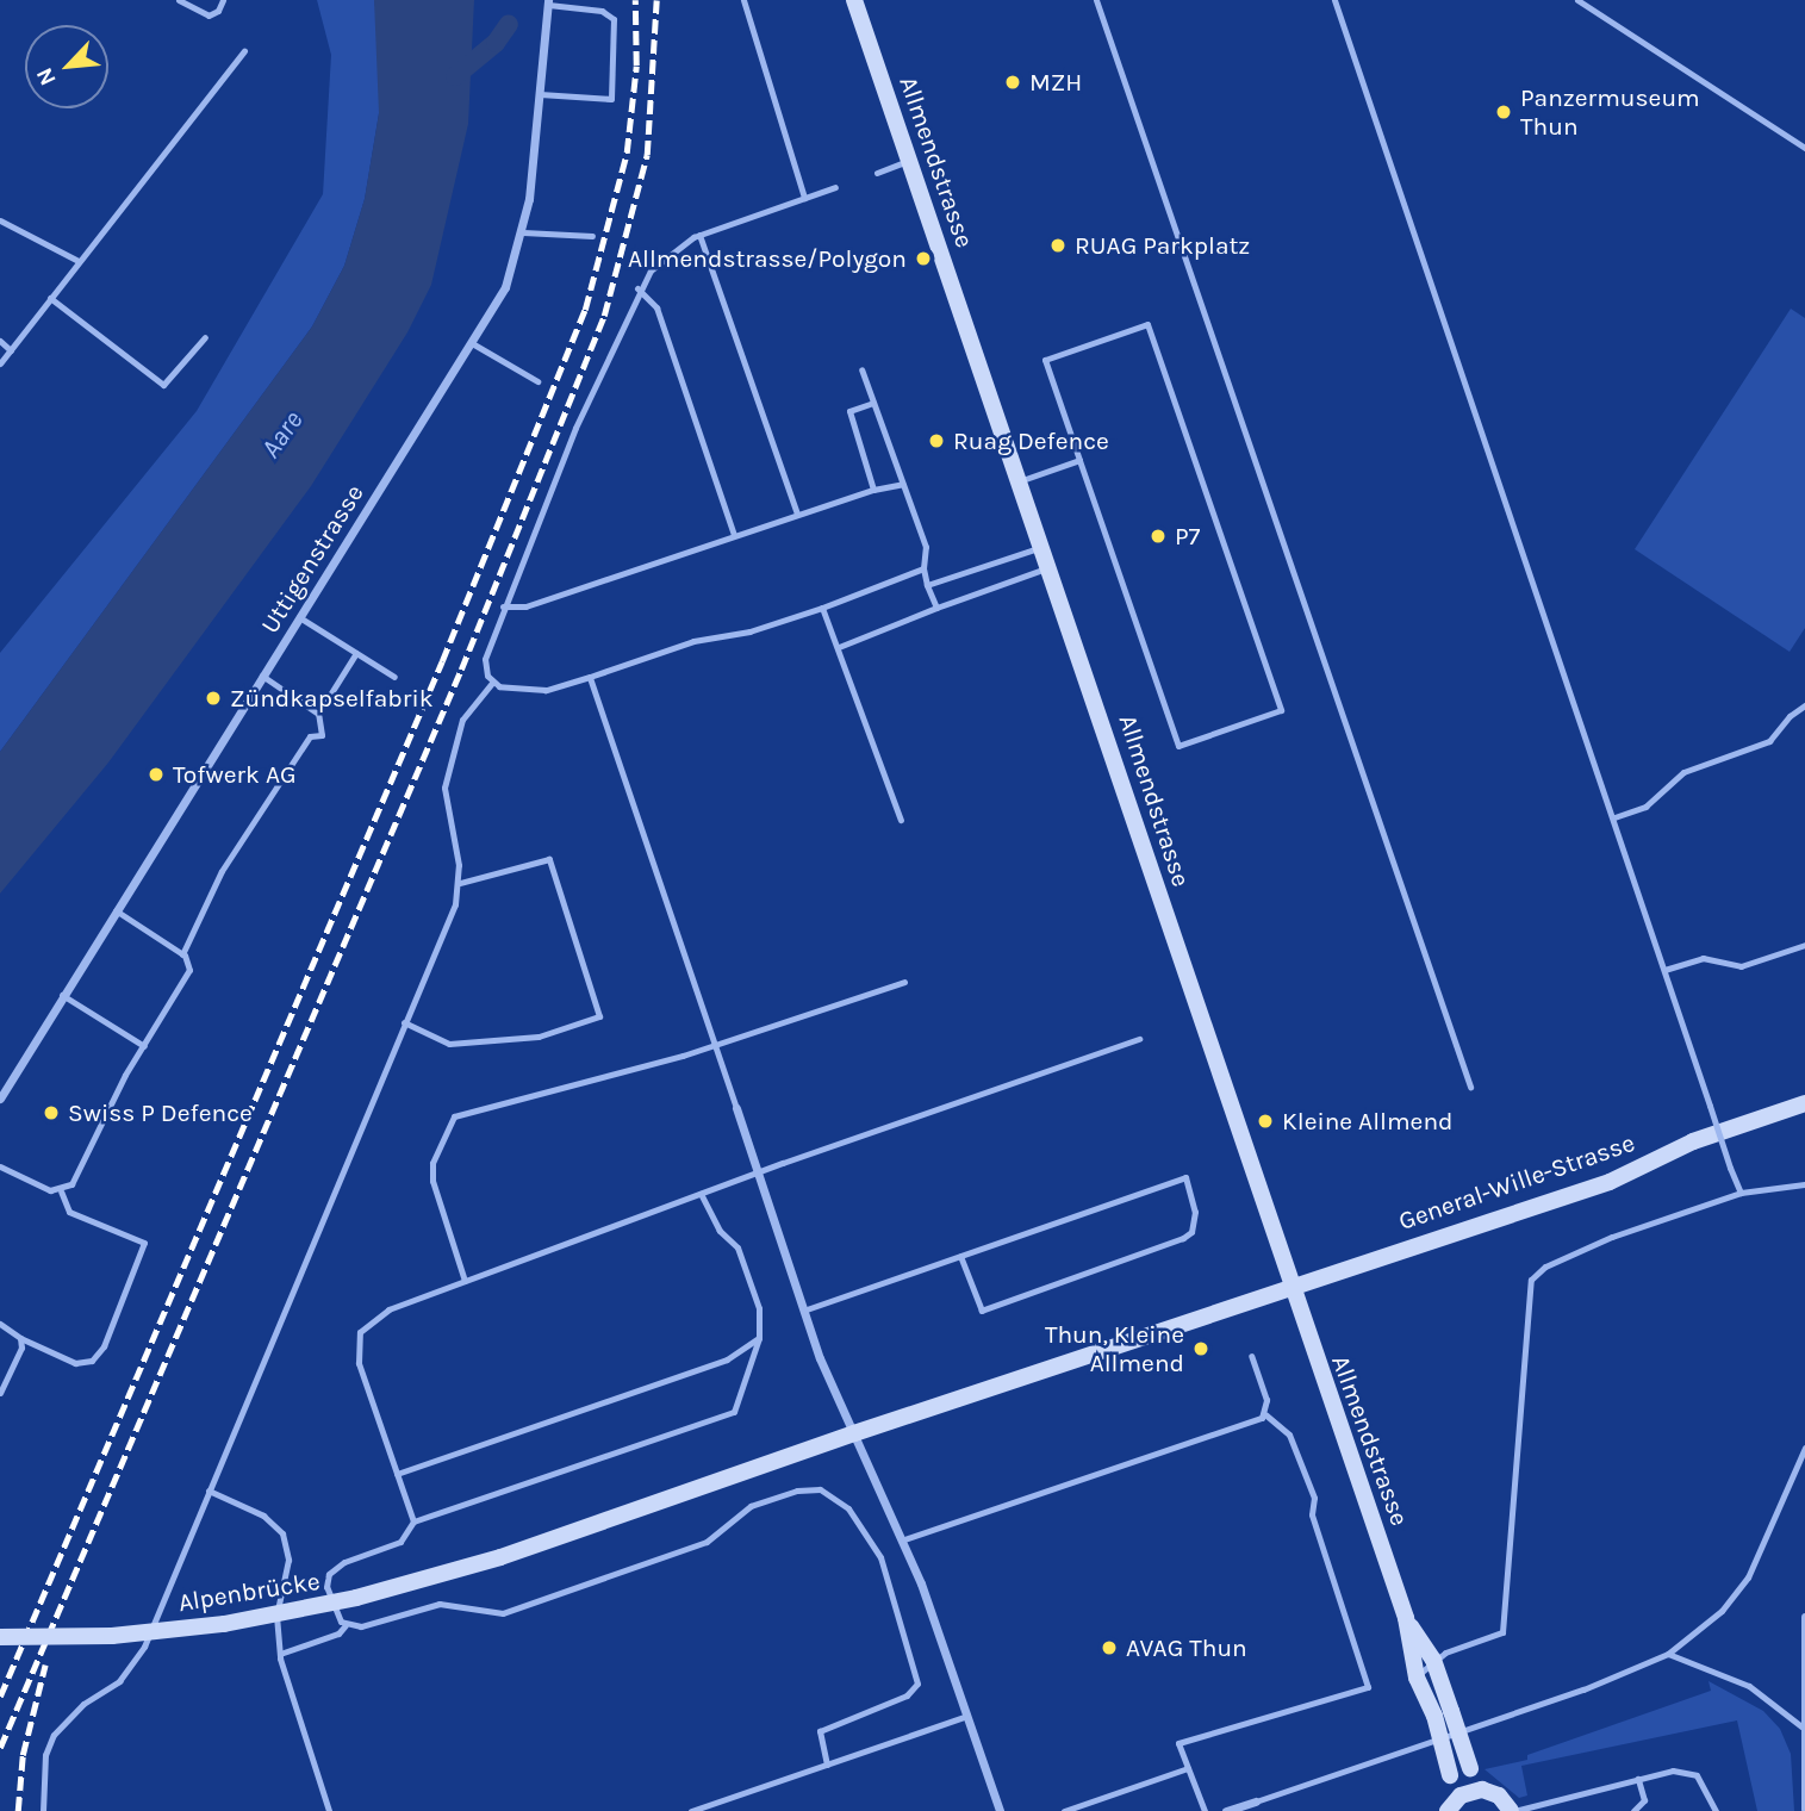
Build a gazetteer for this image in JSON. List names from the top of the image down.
{
  "streets": {
    "main road": ["Allmendstrasse", "General-Wille-Strasse", "Alpenbrücke"],
    "street": ["Uttigenstrasse"]
  },
  "crossings": [
    ["Allmendstrasse", "General-Wille-Strasse"],
    ["General-Wille-Strasse", "Alpenbrücke"]
  ],
  "water": ["Aare"],
  "places": [
    "MZH",
    "Panzermuseum Thun",
    "RUAG Parkplatz",
    "Allmendstrasse/Polygon",
    "Ruag Defence",
    "P7",
    "Zündkapselfabrik",
    "Tofwerk AG",
    "Swiss P Defence",
    "Kleine Allmend",
    "Thun, Kleine Allmend",
    "AVAG Thun"
  ],
  "north": "bottom left"
}
